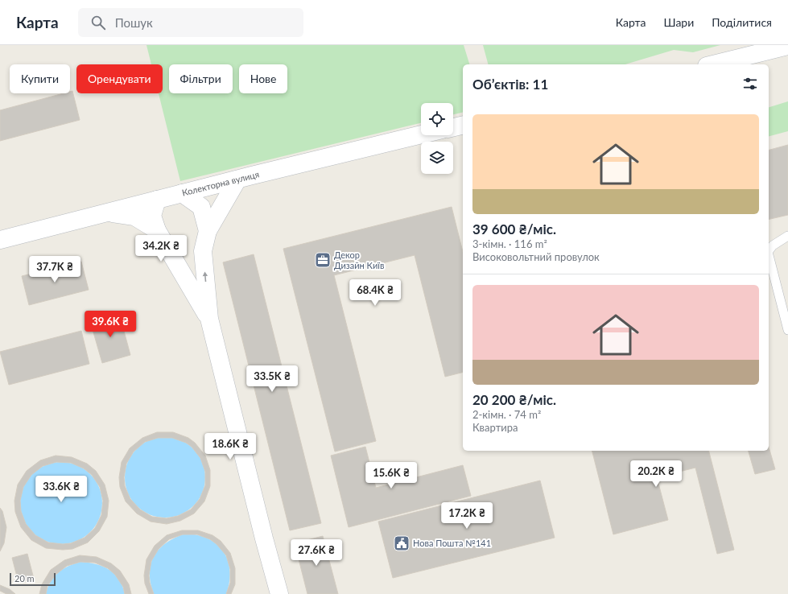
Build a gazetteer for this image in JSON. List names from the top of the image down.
{
  "streets": {
    "street": ["Колекторна вулиця"]
  },
  "places": {
    "office": ["Декор Дизайн Київ"],
    "public building": ["Нова Пошта №141"]
  },
  "scale_bar": "20 m",
  "page": {
    "header": "Карта",
    "search": "Пошук",
    "nav": ["Карта", "Шари", "Поділитися"],
    "chip": [
      "Купити",
      "Орендувати",
      "Фільтри",
      "Нове"
    ],
    "heading": "Об’єктів: 11",
    "list": [
      {
        "name": "39 600 ₴/міс.",
        "note": "3-кімн. · 116 m² · Високовольтний провулок"
      },
      {
        "name": "20 200 ₴/міс.",
        "note": "2-кімн. · 74 m² · Квартира"
      }
    ],
    "price": [
      "34.2K ₴",
      "37.7K ₴",
      "68.4K ₴",
      "39.6K ₴",
      "33.5K ₴",
      "18.6K ₴",
      "20.2K ₴",
      "15.6K ₴",
      "33.6K ₴",
      "17.2K ₴",
      "27.6K ₴"
    ],
    "scale": "20 m"
  }
}
